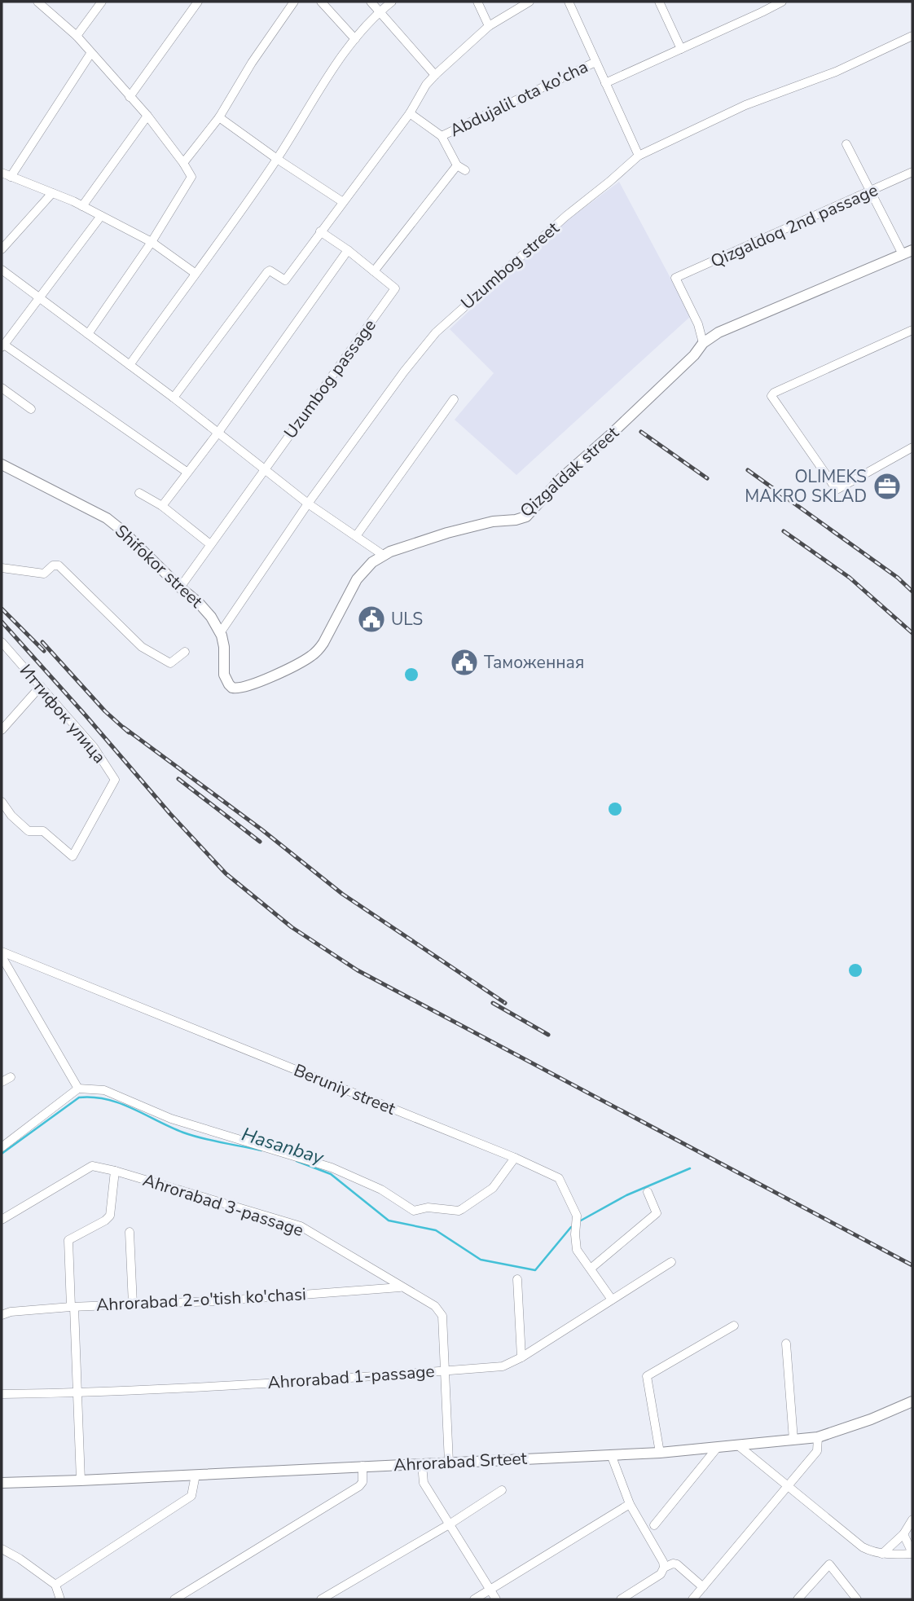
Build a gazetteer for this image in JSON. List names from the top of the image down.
{
  "streets": {
    "street": [
      "Abdujalil ota ko'cha",
      "Qizgaldoq 2nd passage",
      "Uzumbog street",
      "Uzumbog passage",
      "Qizgaldak street",
      "Shifokor street",
      "Иттифок улица",
      "Beruniy street",
      "Ahrorabad 3-passage",
      "Ahrorabad 2-o'tish ko'chasi",
      "Ahrorabad 1-passage",
      "Ahrorabad Srteet"
    ]
  },
  "crossings": [
    ["Qizgaldoq 2nd passage", "Qizgaldak street"],
    ["Uzumbog street", "Shifokor street"],
    ["Uzumbog passage", "Shifokor street"],
    ["Qizgaldak street", "Shifokor street"],
    ["Beruniy street", "Ahrorabad 1-passage"],
    ["Ahrorabad 3-passage", "Ahrorabad 2-o'tish ko'chasi"],
    ["Ahrorabad 3-passage", "Ahrorabad 1-passage"]
  ],
  "water": ["Hasanbay"],
  "places": {
    "office": ["OLIMEKS MAKRO SKLAD"],
    "public building": ["ULS", "Таможенная"]
  }
}
